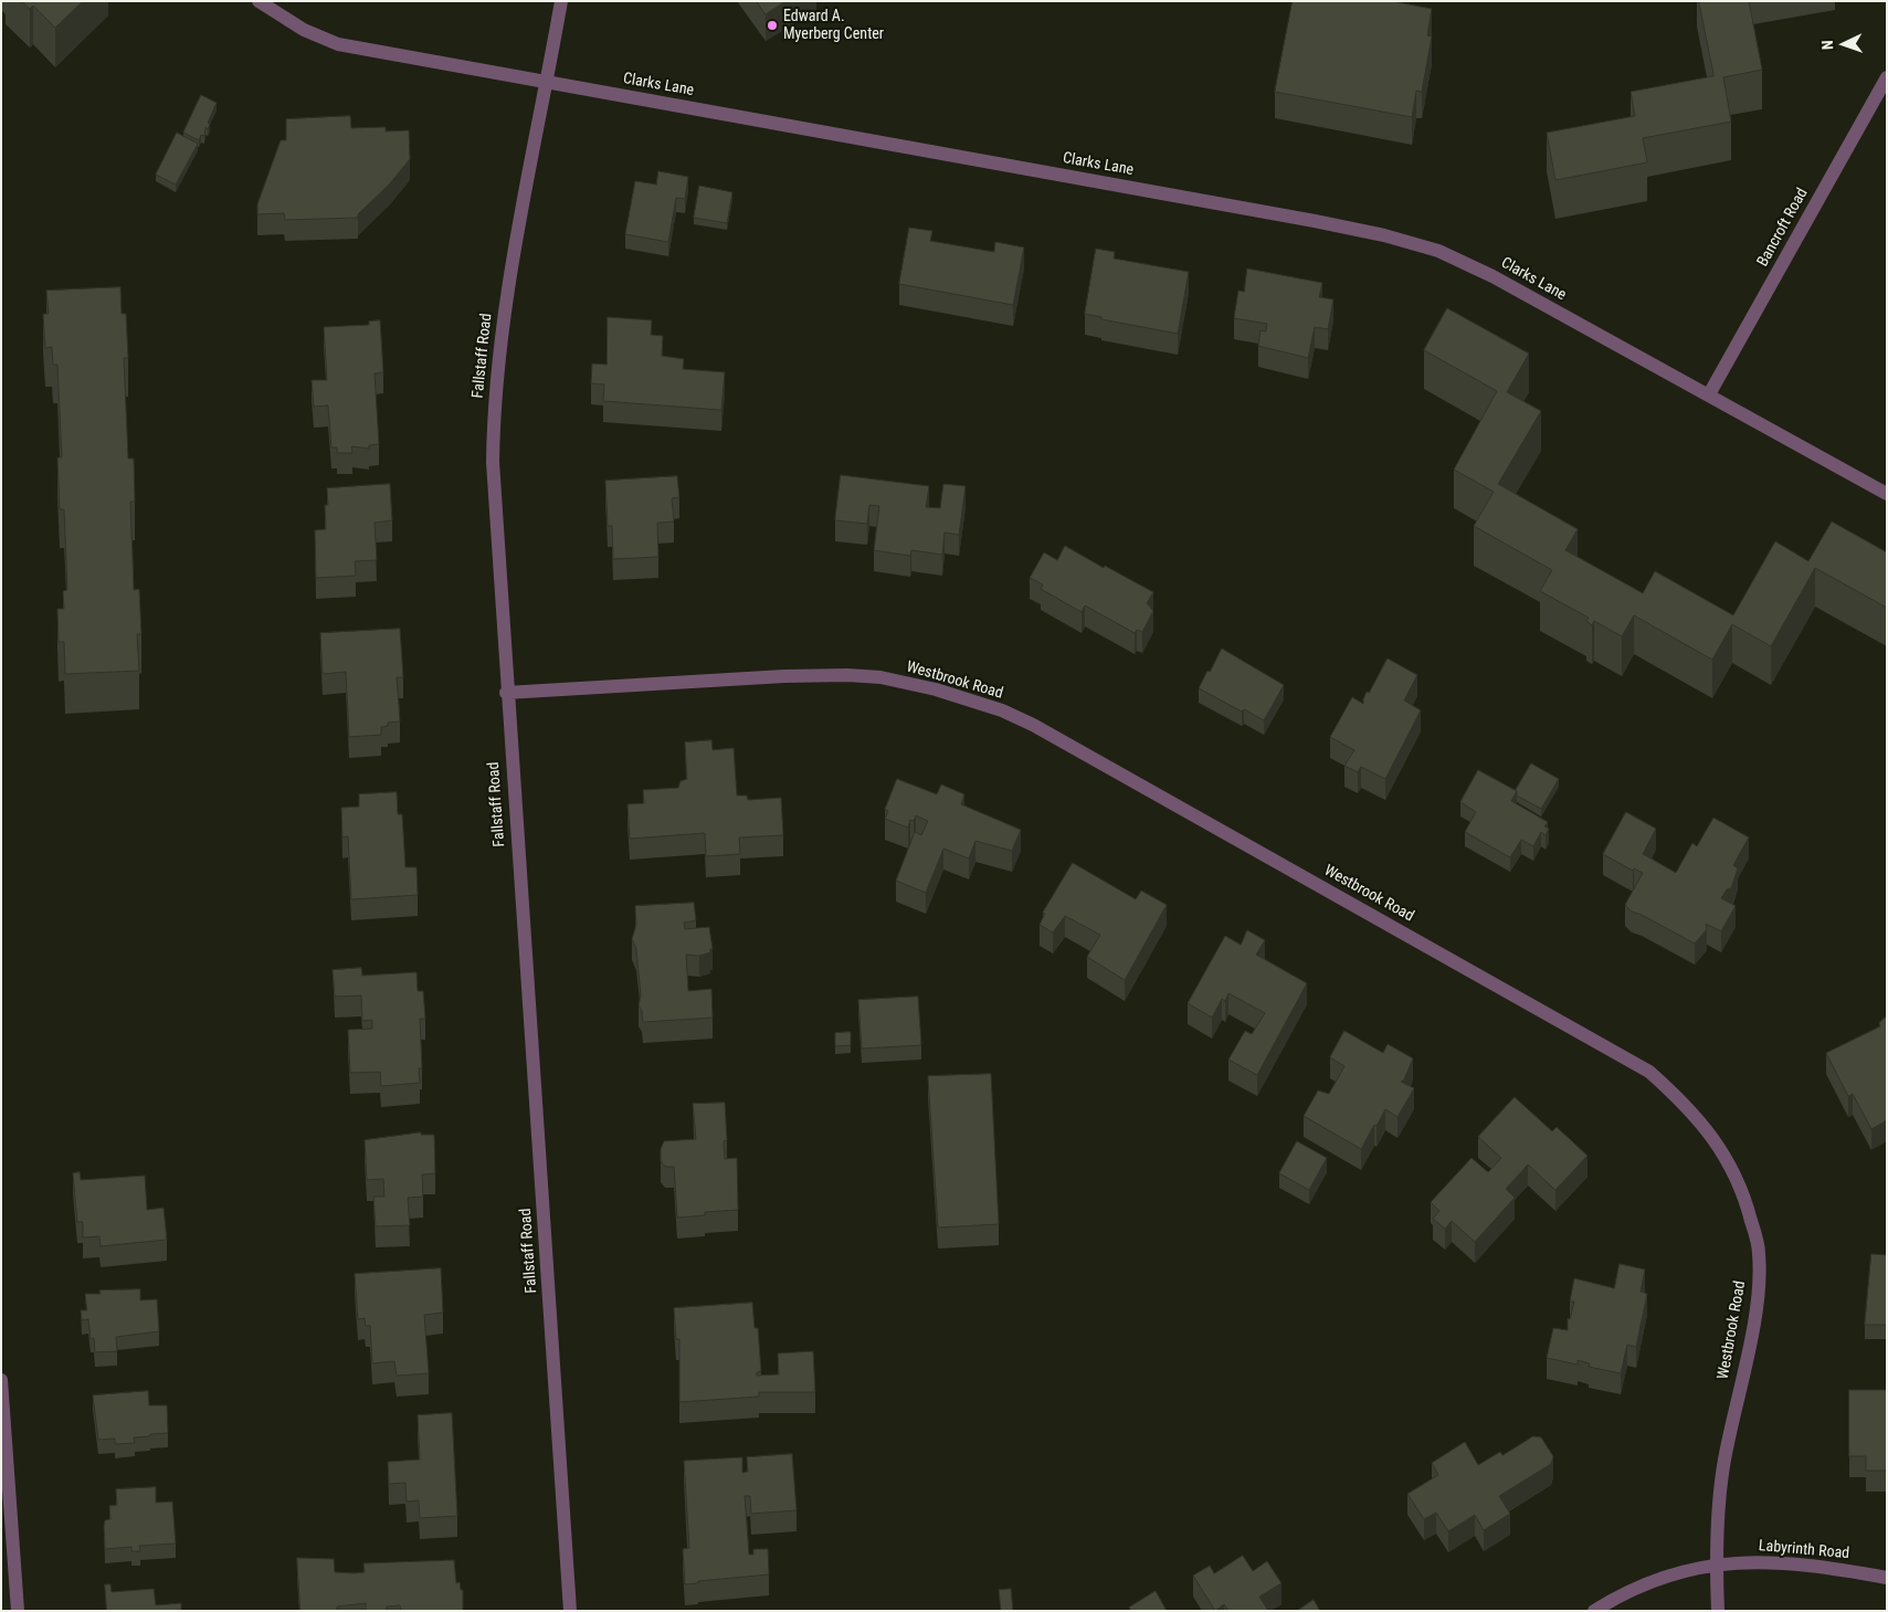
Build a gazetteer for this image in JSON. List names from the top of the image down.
{
  "streets": {
    "street": [
      "Clarks Lane",
      "Bancroft Road",
      "Fallstaff Road",
      "Westbrook Road",
      "Labyrinth Road"
    ]
  },
  "crossings": [
    ["Clarks Lane", "Bancroft Road"],
    ["Clarks Lane", "Fallstaff Road"],
    ["Fallstaff Road", "Westbrook Road"],
    ["Westbrook Road", "Labyrinth Road"]
  ],
  "places": ["Edward A. Myerberg Center"],
  "north": "left"
}
